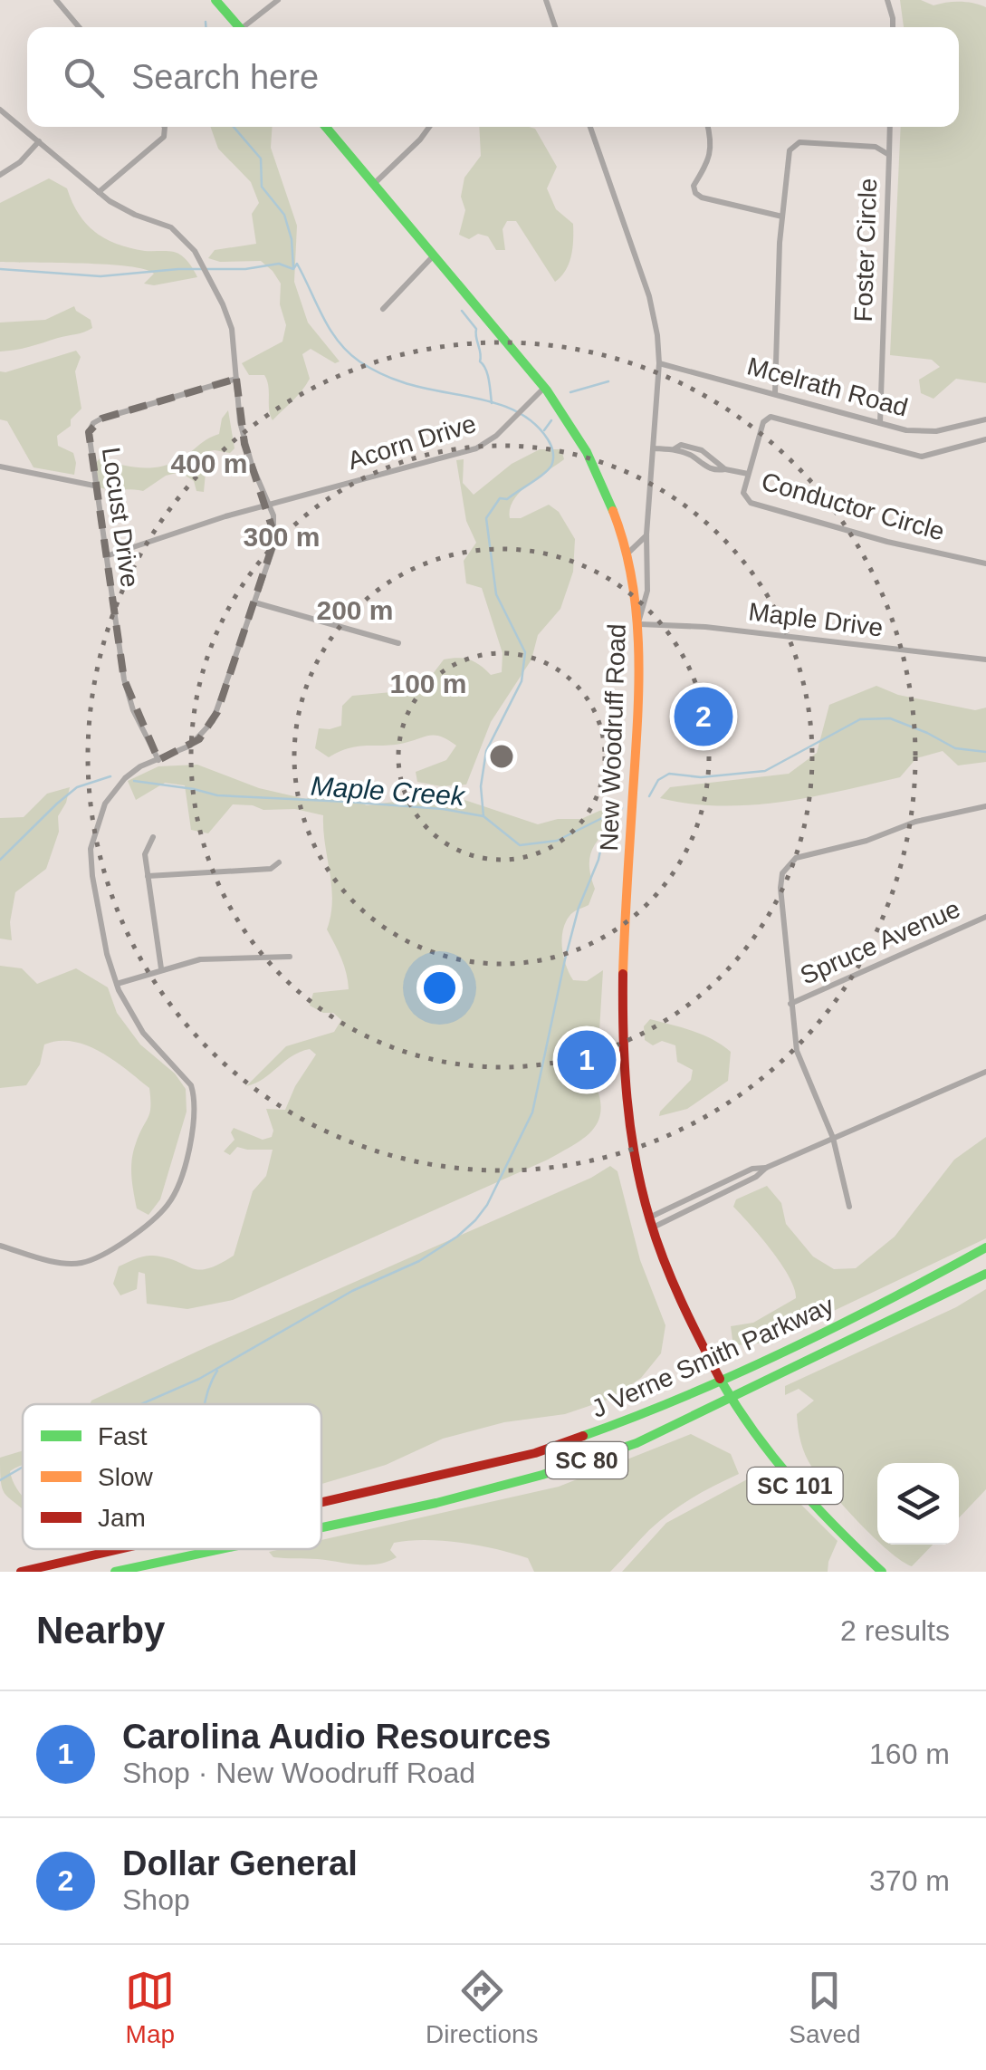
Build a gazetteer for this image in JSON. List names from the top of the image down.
{
  "streets": {
    "main road": [
      "New Woodruff Road",
      "J Verne Smith Parkway",
      "SC 80",
      "SC 101"
    ],
    "street": [
      "Foster Circle",
      "Mcelrath Road",
      "Acorn Drive",
      "Conductor Circle",
      "Locust Drive",
      "Maple Drive",
      "Spruce Avenue"
    ]
  },
  "crossings": [
    ["Foster Circle", "Mcelrath Road"],
    ["Acorn Drive", "Locust Drive"],
    ["Acorn Drive", "New Woodruff Road"],
    ["Maple Drive", "New Woodruff Road"],
    ["New Woodruff Road", "J Verne Smith Parkway"],
    ["New Woodruff Road", "SC 101"],
    ["J Verne Smith Parkway", "SC 101"]
  ],
  "water": ["Maple Creek"],
  "legend": ["Fast", "Slow", "Jam"],
  "page": {
    "search": "Search here",
    "pins": ["2", "1"],
    "heading": ["Nearby", "2 results"],
    "list": [
      {
        "mark": "1",
        "name": "Carolina Audio Resources",
        "note": "Shop · New Woodruff Road",
        "value": "160 m"
      },
      {
        "mark": "2",
        "name": "Dollar General",
        "note": "Shop",
        "value": "370 m"
      }
    ],
    "nav": ["Map", "Directions", "Saved"]
  },
  "rings": [
    "400 m",
    "300 m",
    "200 m",
    "100 m"
  ]
}
